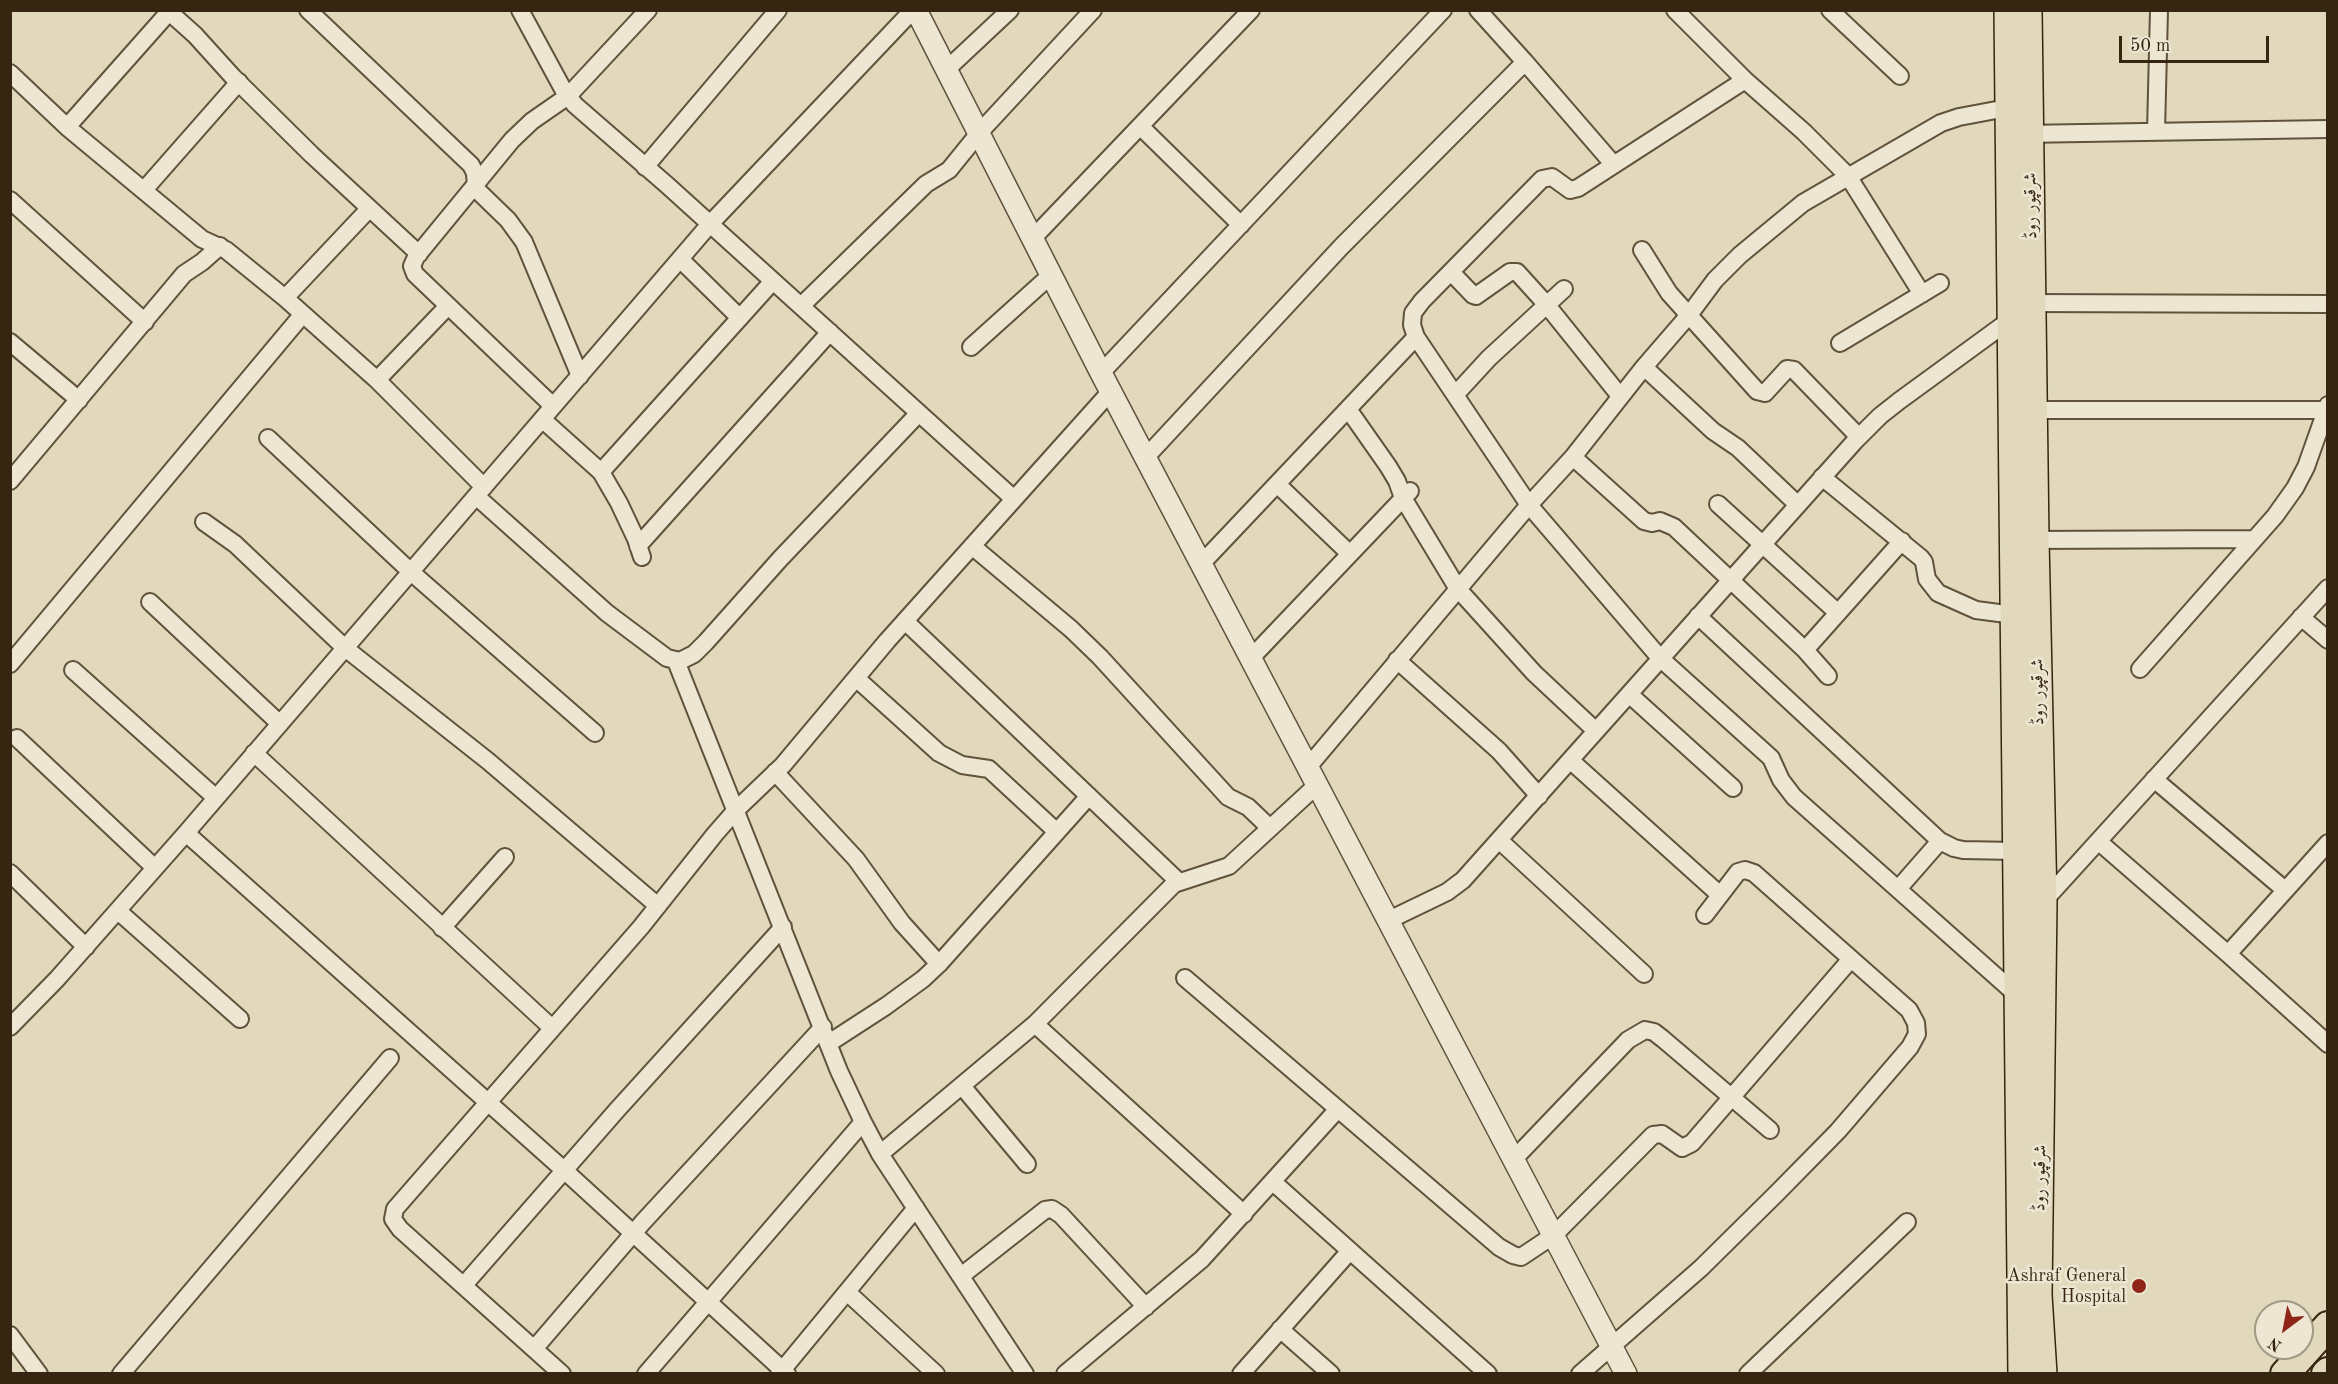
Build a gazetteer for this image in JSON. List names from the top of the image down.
{
  "streets": {
    "main road": ["شرقپور روڈ"]
  },
  "places": ["Ashraf General Hospital"],
  "scale_bar": "50 m",
  "north": "bottom left"
}
